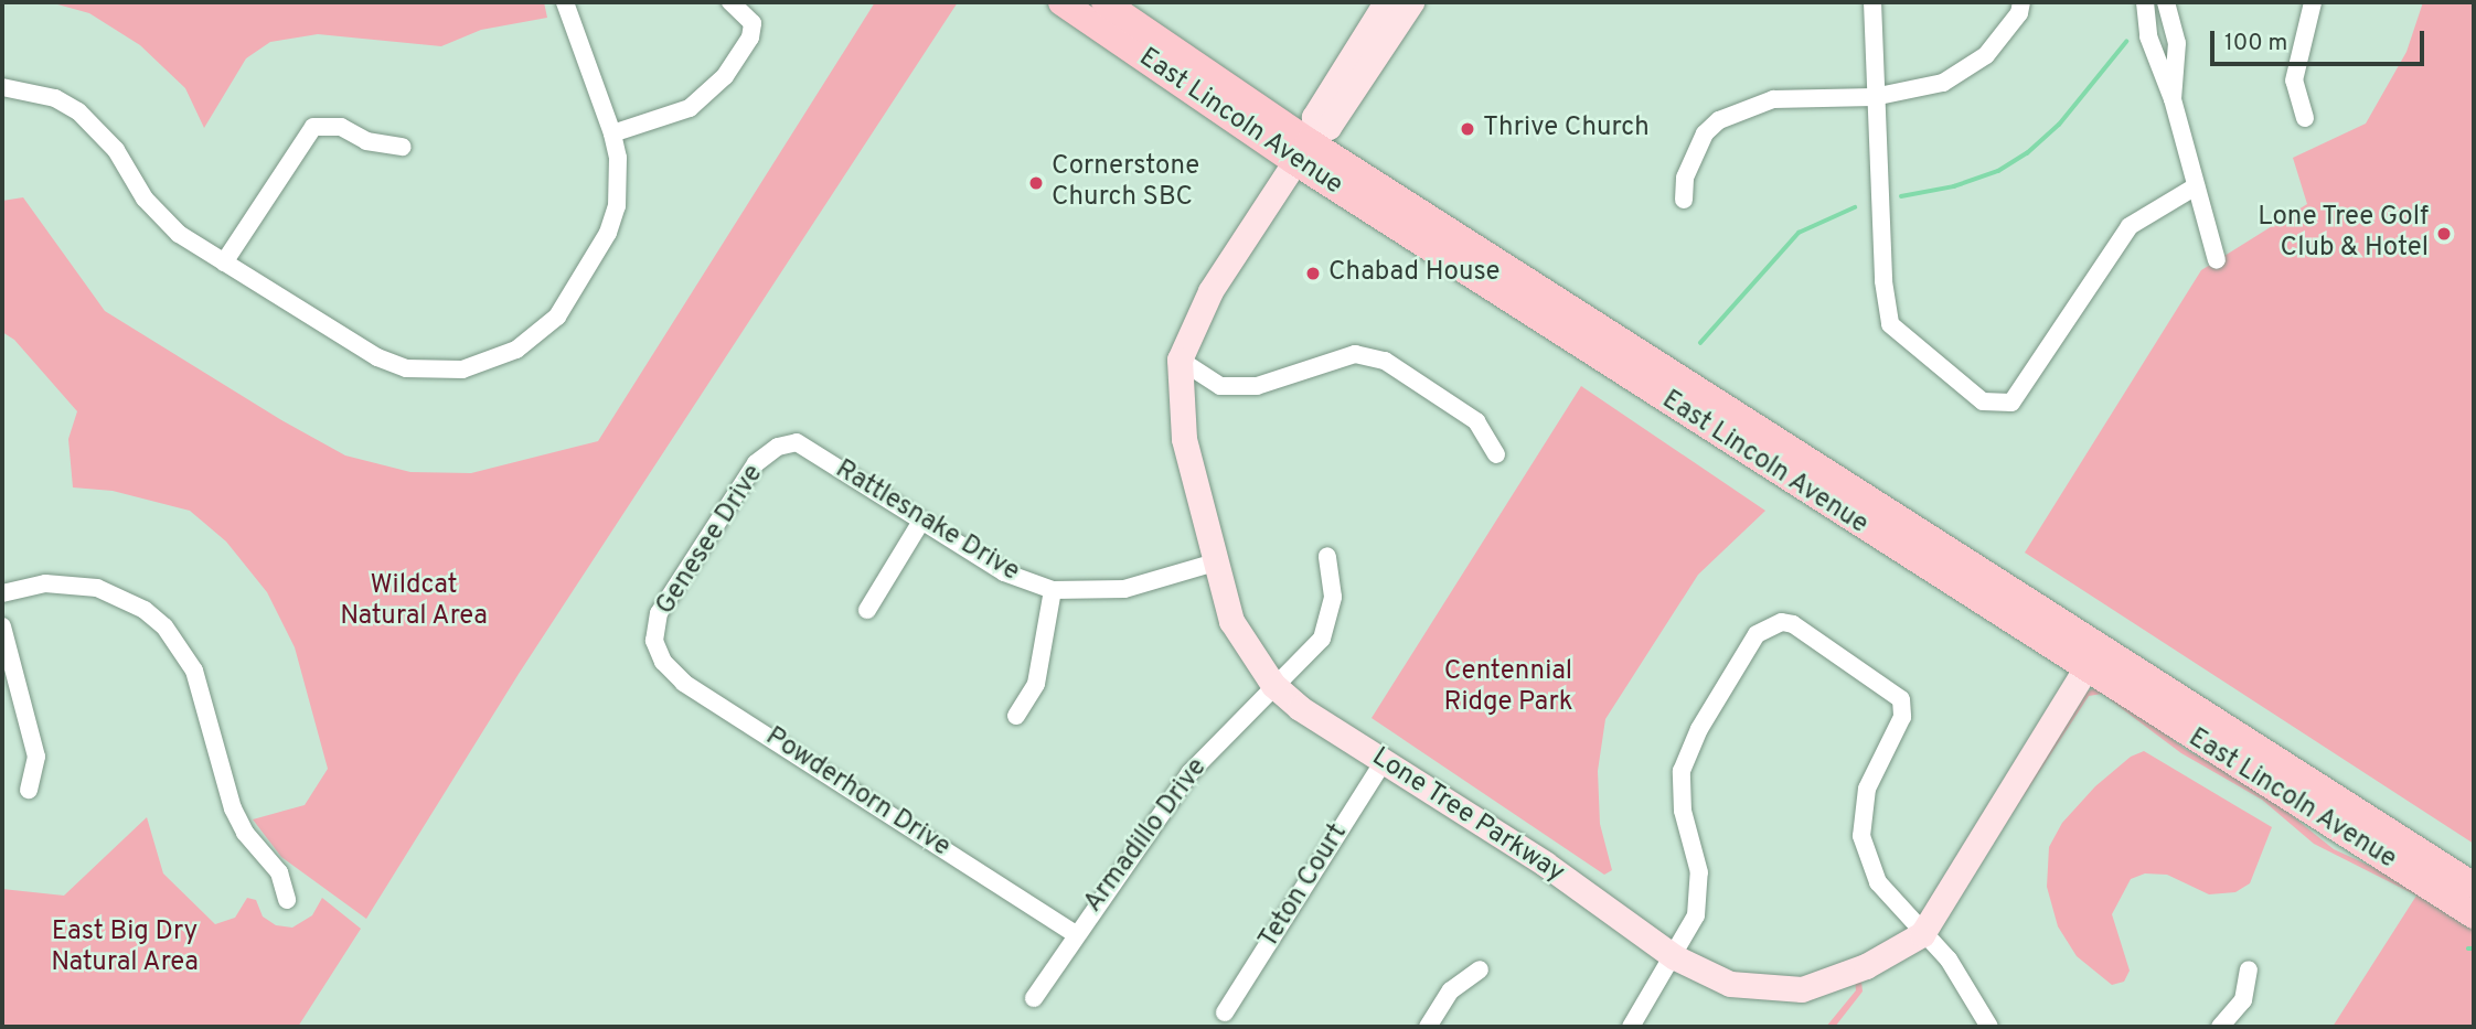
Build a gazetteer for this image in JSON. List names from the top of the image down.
{
  "streets": {
    "main road": ["East Lincoln Avenue"],
    "street": [
      "Rattlesnake Drive",
      "Genesee Drive",
      "Powderhorn Drive",
      "Lone Tree Parkway",
      "Armadillo Drive",
      "Teton Court"
    ]
  },
  "crossings": [
    ["East Lincoln Avenue", "Lone Tree Parkway"],
    ["Rattlesnake Drive", "Genesee Drive"],
    ["Rattlesnake Drive", "Lone Tree Parkway"],
    ["Genesee Drive", "Powderhorn Drive"],
    ["Powderhorn Drive", "Armadillo Drive"],
    ["Lone Tree Parkway", "Armadillo Drive"],
    ["Lone Tree Parkway", "Teton Court"]
  ],
  "parks": ["Wildcat Natural Area", "Centennial Ridge Park", "East Big Dry Natural Area"],
  "places": [
    "Thrive Church",
    "Cornerstone Church SBC",
    "Lone Tree Golf Club & Hotel",
    "Chabad House"
  ],
  "scale_bar": "100 m"
}
